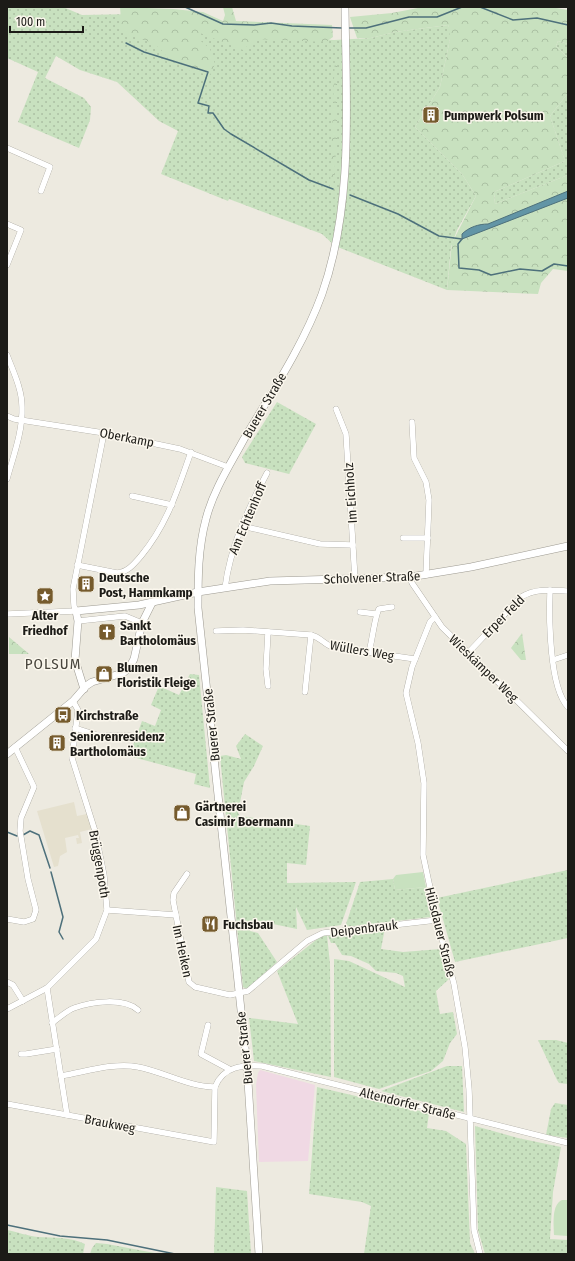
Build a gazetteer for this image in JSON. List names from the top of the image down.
{
  "streets": {
    "main road": ["Buerer Straße", "Scholvener Straße"],
    "street": [
      "Oberkamp",
      "Im Eichholz",
      "Am Echtenhoff",
      "Erper Feld",
      "Wüllers Weg",
      "Wieskämper Weg",
      "Brüggenpoth",
      "Deipenbrauk",
      "Hülsdauer Straße",
      "Im Heiken",
      "Altendorfer Straße",
      "Braukweg"
    ]
  },
  "crossings": [
    ["Buerer Straße", "Oberkamp"],
    ["Buerer Straße", "Scholvener Straße"],
    ["Buerer Straße", "Deipenbrauk"],
    ["Buerer Straße", "Im Heiken"],
    ["Buerer Straße", "Altendorfer Straße"],
    ["Im Eichholz", "Scholvener Straße"],
    ["Am Echtenhoff", "Scholvener Straße"],
    ["Scholvener Straße", "Wieskämper Weg"],
    ["Erper Feld", "Wieskämper Weg"],
    ["Wüllers Weg", "Hülsdauer Straße"],
    ["Wieskämper Weg", "Hülsdauer Straße"],
    ["Brüggenpoth", "Im Heiken"],
    ["Deipenbrauk", "Hülsdauer Straße"],
    ["Deipenbrauk", "Im Heiken"],
    ["Hülsdauer Straße", "Altendorfer Straße"]
  ],
  "districts": ["POLSUM"],
  "places": {
    "building": ["Pumpwerk Polsum", "Deutsche Post, Hammkamp", "Seniorenresidenz Bartholomäus"],
    "place": ["Alter Friedhof"],
    "church": ["Sankt Bartholomäus"],
    "shop": ["Blumen Floristik Fleige", "Gärtnerei Casimir Boermann"],
    "bus stop": ["Kirchstraße"],
    "restaurant": ["Fuchsbau"]
  },
  "scale_bar": "100 m"
}
